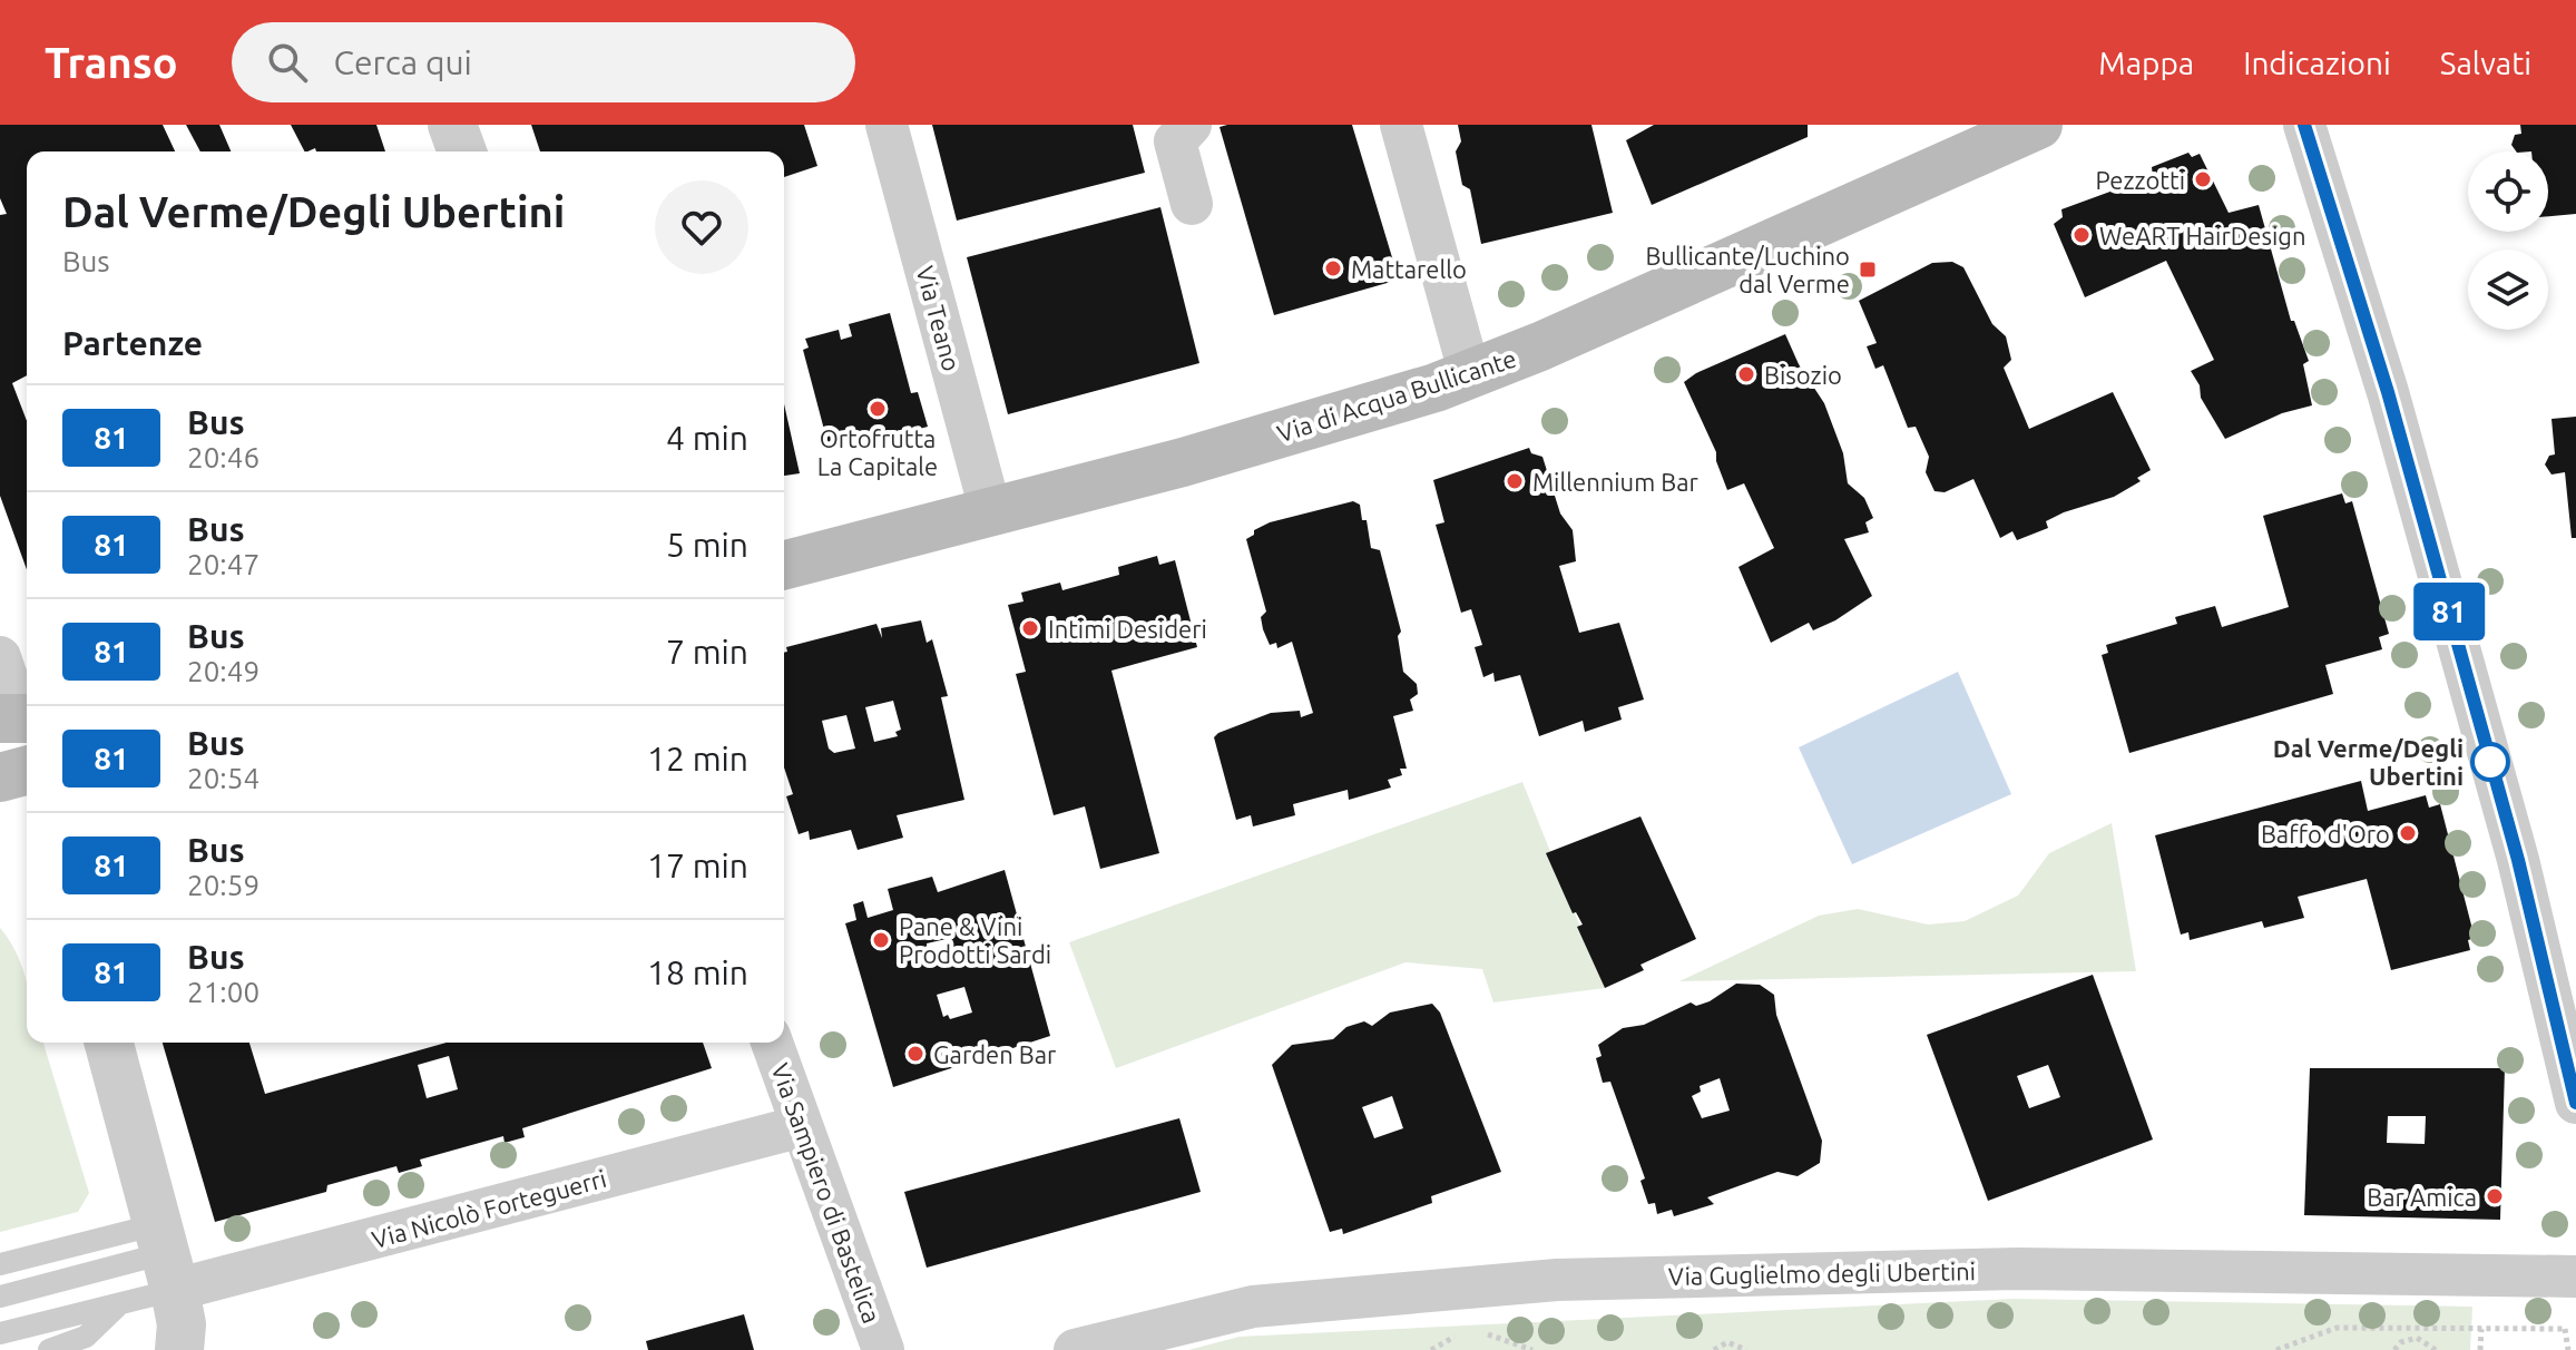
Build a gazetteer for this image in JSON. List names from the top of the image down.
{
  "streets": {
    "main road": ["Via di Acqua Bullicante"],
    "street": [
      "Via Teano",
      "Via Sampiero di Bastelica",
      "Via Nicolò Forteguerri",
      "Via Guglielmo degli Ubertini"
    ]
  },
  "crossings": [
    ["Via Teano", "Via di Acqua Bullicante"],
    ["Via Sampiero di Bastelica", "Via Nicolò Forteguerri"]
  ],
  "places": {
    "other": [
      "Pezzotti",
      "WeART HairDesign",
      "Mattarello",
      "Bisozio",
      "Ortofrutta La Capitale",
      "Millennium Bar",
      "Intimi Desideri",
      "Dal Verme/Degli Ubertini",
      "Baffo d'Oro",
      "Pane & Vini Prodotti Sardi",
      "Garden Bar",
      "Bar Amica"
    ],
    "transit": ["Bullicante/Luchino dal Verme"]
  },
  "lines": ["bus line 81"],
  "page": {
    "header": "Transo",
    "search": "Cerca qui",
    "nav": ["Mappa", "Indicazioni", "Salvati"],
    "on_map": "81",
    "heading": [
      ["Dal Verme/Degli Ubertini", "Bus"],
      "Partenze"
    ],
    "list": [
      {
        "mark": "81",
        "name": "Bus",
        "note": "20:46",
        "value": "4 min"
      },
      {
        "mark": "81",
        "name": "Bus",
        "note": "20:47",
        "value": "5 min"
      },
      {
        "mark": "81",
        "name": "Bus",
        "note": "20:49",
        "value": "7 min"
      },
      {
        "mark": "81",
        "name": "Bus",
        "note": "20:54",
        "value": "12 min"
      },
      {
        "mark": "81",
        "name": "Bus",
        "note": "20:59",
        "value": "17 min"
      },
      {
        "mark": "81",
        "name": "Bus",
        "note": "21:00",
        "value": "18 min"
      }
    ]
  }
}
